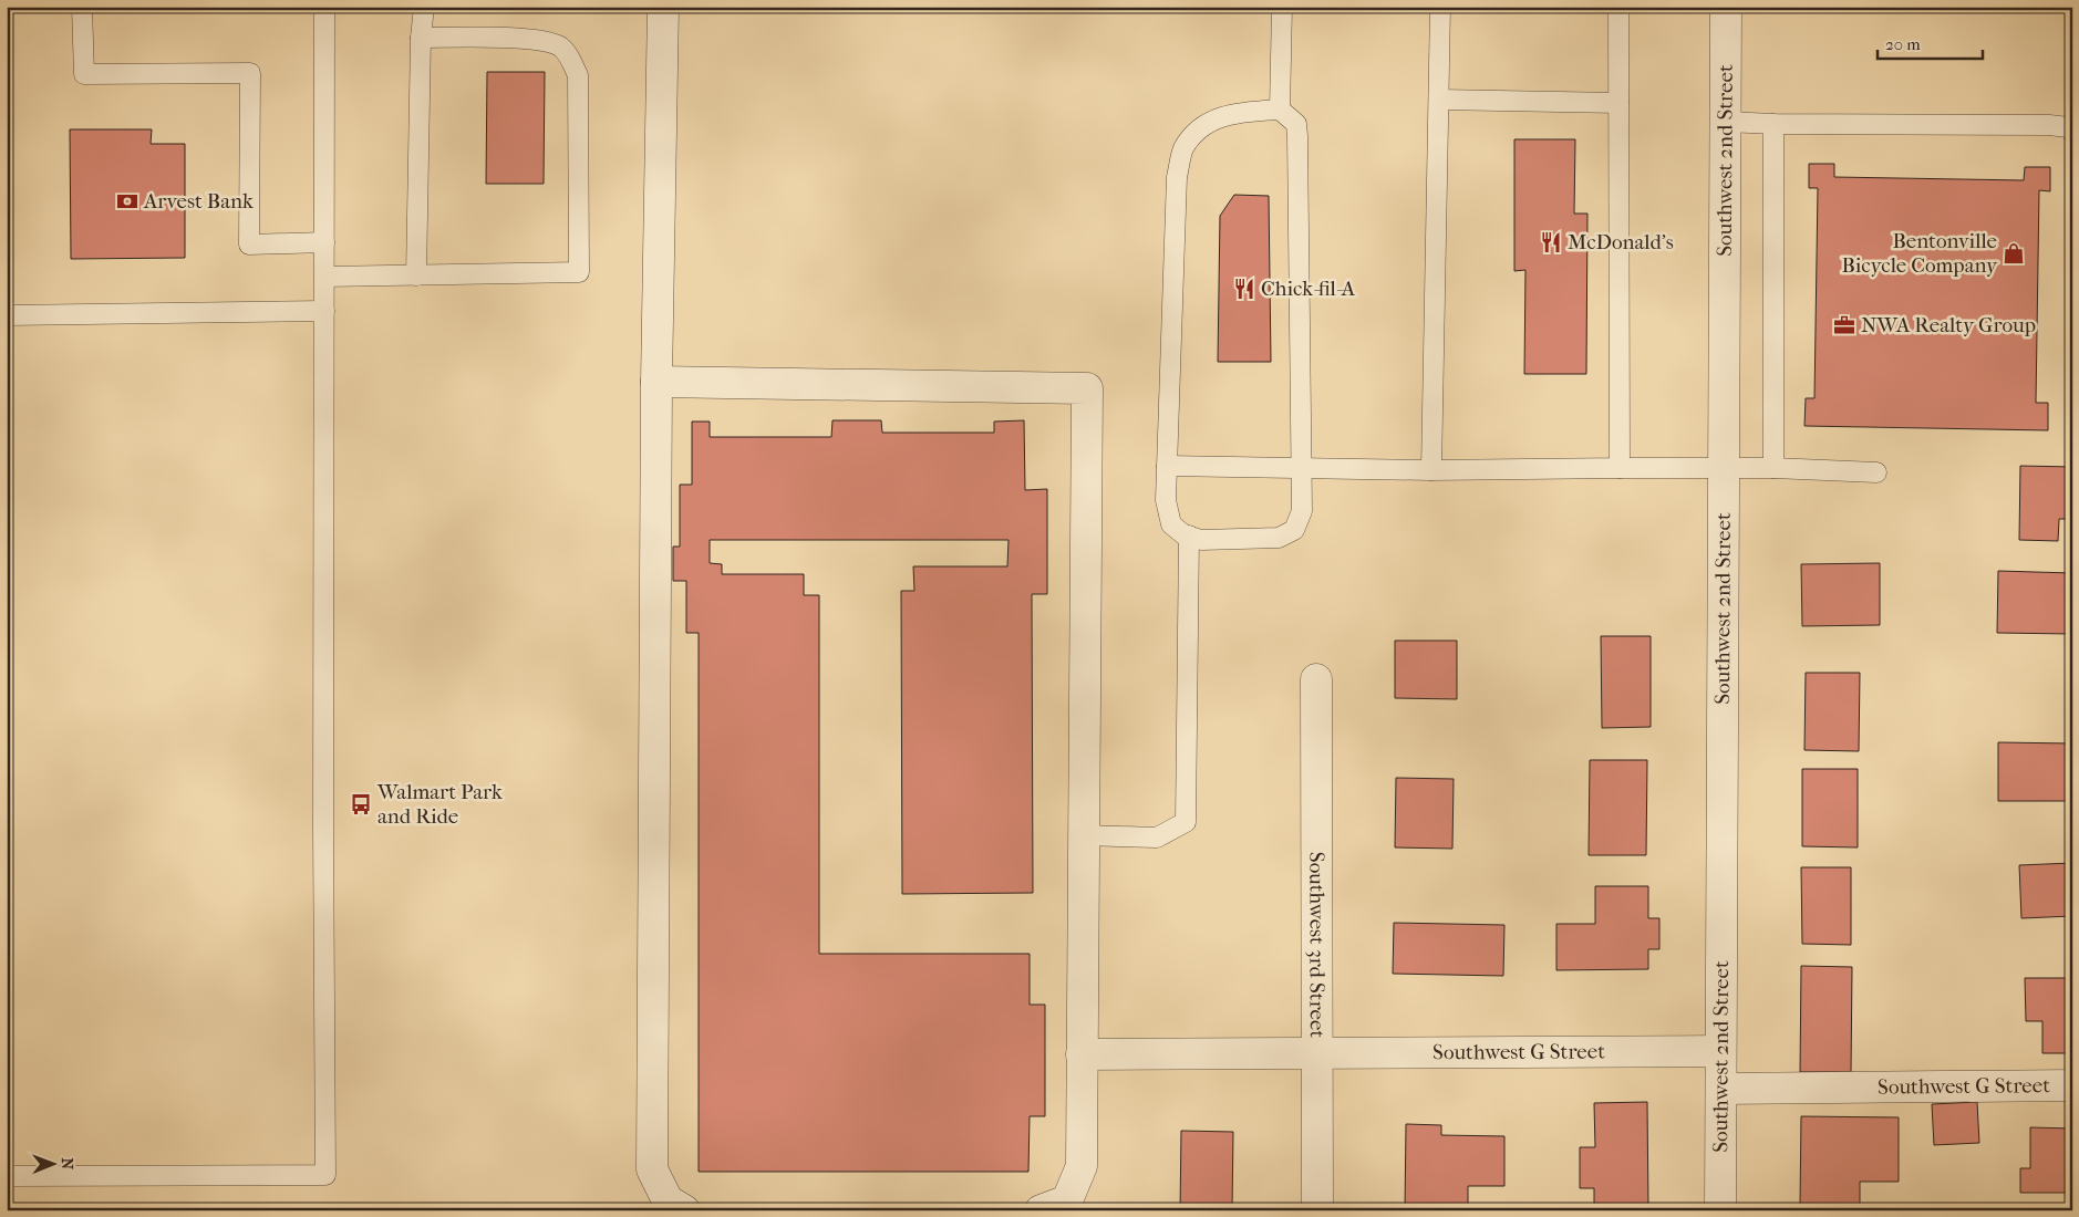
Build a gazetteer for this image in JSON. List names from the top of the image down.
{
  "streets": {
    "street": ["Southwest 2nd Street", "Southwest 3rd Street", "Southwest G Street"]
  },
  "crossings": [
    ["Southwest 2nd Street", "Southwest G Street"],
    ["Southwest 3rd Street", "Southwest G Street"]
  ],
  "places": {
    "bank": ["Arvest Bank"],
    "restaurant": ["McDonald's", "Chick-fil-A"],
    "shop": ["Bentonville Bicycle Company"],
    "office": ["NWA Realty Group"],
    "bus stop": ["Walmart Park and Ride"]
  },
  "scale_bar": "20 m",
  "north": "right"
}
